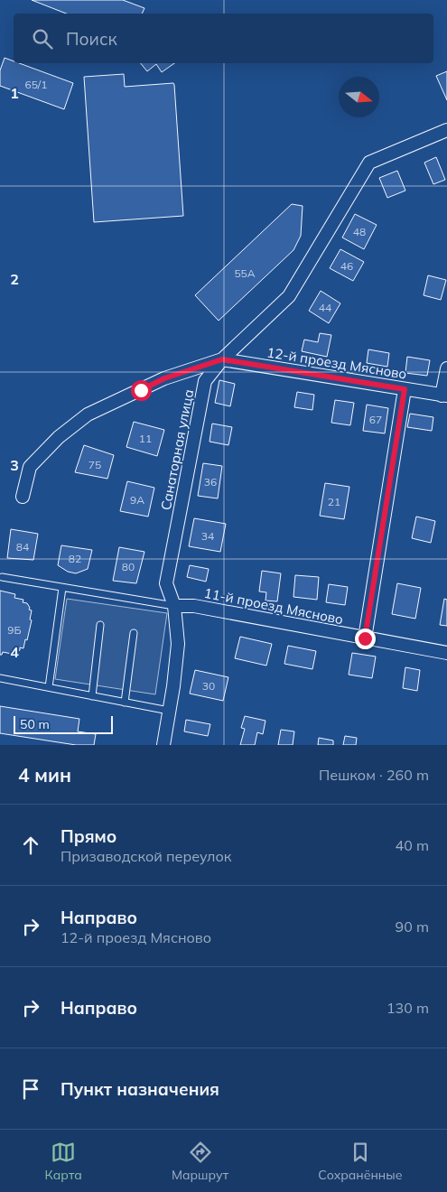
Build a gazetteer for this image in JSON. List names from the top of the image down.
{
  "streets": {
    "street": ["12-й проезд Мясново", "Санаторная улица", "11-й проезд Мясново"]
  },
  "crossings": [
    ["12-й проезд Мясново", "Санаторная улица"],
    ["Санаторная улица", "11-й проезд Мясново"]
  ],
  "house_numbers": [
    "65/1",
    "48",
    "46",
    "55А",
    "44",
    "67",
    "11",
    "75",
    "36",
    "9А",
    "21",
    "34",
    "84",
    "82",
    "80",
    "9Б",
    "30"
  ],
  "scale_bar": "50 m",
  "north": "right",
  "page": {
    "search": "Поиск",
    "scale": "50 m",
    "heading": ["4 мин", "Пешком · 260 m"],
    "list": [
      ["Прямо", "Призаводской переулок", "40 m"],
      ["Направо", "12-й проезд Мясново", "90 m"],
      ["Направо", "130 m"],
      "Пункт назначения"
    ],
    "nav": ["Карта", "Маршрут", "Сохранённые"]
  },
  "grid": {
    "rows": [
      "1",
      "2",
      "3",
      "4"
    ]
  }
}
